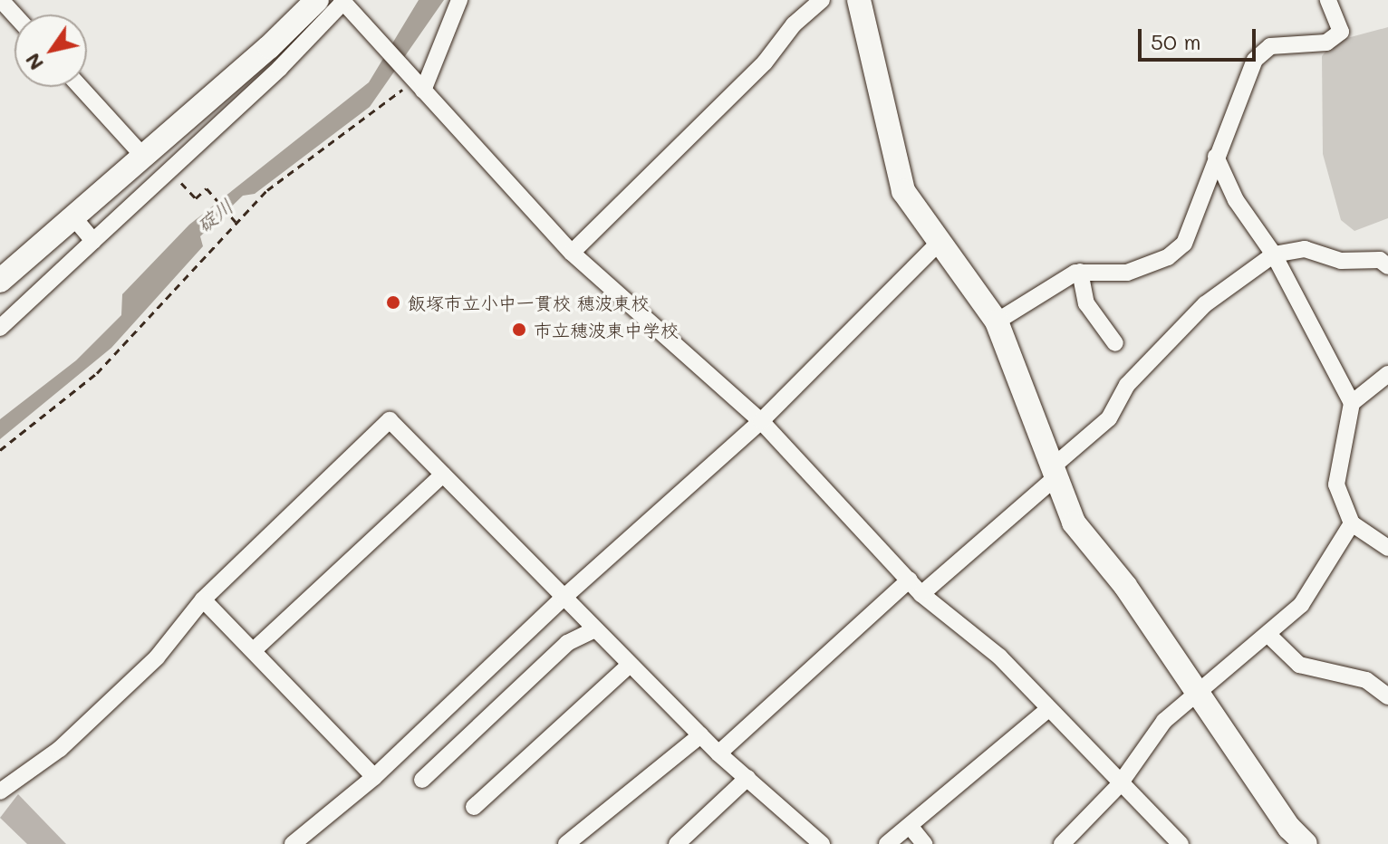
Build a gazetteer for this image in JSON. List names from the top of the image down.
{
  "water": ["碇川"],
  "places": ["飯塚市立小中一貫校 穂波東校", "市立穂波東中学校"],
  "scale_bar": "50 m",
  "north": "bottom left"
}
